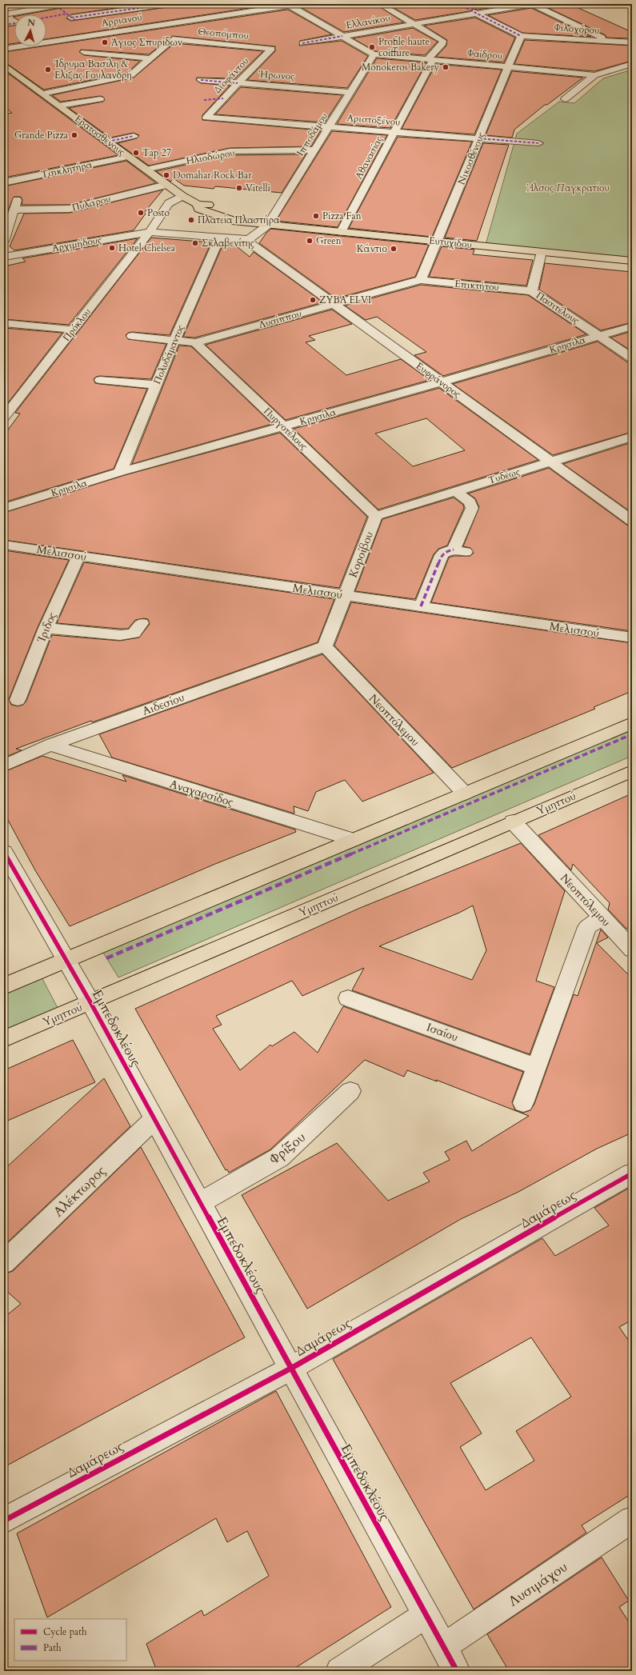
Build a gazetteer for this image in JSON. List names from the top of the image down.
{
  "streets": {
    "main road": ["Ερατοσθένους", "Ευτυχίδου", "Υμηττού"],
    "street": [
      "Αρριανού",
      "Ελλανίκου",
      "Φιλοχόρου",
      "Θεοπόμπου",
      "Φαίδρου",
      "Διοφάντου",
      "Ήρωνος",
      "Αριστοξένου",
      "Ιπποδάμου",
      "Ηλιοδώρου",
      "Αθανασίας",
      "Νικοσθένους",
      "Τσικλητήρα",
      "Πυλάρου",
      "Αρχιμήδους",
      "Επικτήτου",
      "Πασιτέλους",
      "Λυσίππου",
      "Πρόκλου",
      "Κρησίλα",
      "Πολυδάμαντος",
      "Ευφράνορος",
      "Πυργοτέλους",
      "Τυδέως",
      "Μελισσού",
      "Κοροίβου",
      "Ίριδος",
      "Αιδεσίου",
      "Νεοπτόλεμου",
      "Αναχαρσίδος",
      "Εμπεδοκλέους",
      "Ισαίου",
      "Φρίξου",
      "Αλέκτωρος",
      "Δαμάρεως",
      "Λυσιμάχου"
    ]
  },
  "crossings": [
    ["Ελλανίκου", "Αθανασίας"],
    ["Φιλοχόρου", "Νικοσθένους"],
    ["Θεοπόμπου", "Διοφάντου"],
    ["Φαίδρου", "Ιπποδάμου"],
    ["Φαίδρου", "Αθανασίας"],
    ["Φαίδρου", "Νικοσθένους"],
    ["Διοφάντου", "Ήρωνος"],
    ["Διοφάντου", "Αριστοξένου"],
    ["Ήρωνος", "Ιπποδάμου"],
    ["Αριστοξένου", "Ιπποδάμου"],
    ["Αριστοξένου", "Αθανασίας"],
    ["Αριστοξένου", "Νικοσθένους"],
    ["Ιπποδάμου", "Ερατοσθένους"],
    ["Ιπποδάμου", "Ηλιοδώρου"],
    ["Ιπποδάμου", "Ευτυχίδου"],
    ["Ερατοσθένους", "Ηλιοδώρου"],
    ["Ερατοσθένους", "Τσικλητήρα"],
    ["Ερατοσθένους", "Πυλάρου"],
    ["Ερατοσθένους", "Ευτυχίδου"],
    ["Αθανασίας", "Ευτυχίδου"],
    ["Νικοσθένους", "Ευτυχίδου"],
    ["Νικοσθένους", "Επικτήτου"],
    ["Νικοσθένους", "Λυσίππου"],
    ["Ευτυχίδου", "Πασιτέλους"],
    ["Αρχιμήδους", "Πρόκλου"],
    ["Επικτήτου", "Πασιτέλους"],
    ["Επικτήτου", "Λυσίππου"],
    ["Πασιτέλους", "Κρησίλα"],
    ["Λυσίππου", "Πολυδάμαντος"],
    ["Λυσίππου", "Ευφράνορος"],
    ["Λυσίππου", "Πυργοτέλους"],
    ["Κρησίλα", "Πολυδάμαντος"],
    ["Κρησίλα", "Ευφράνορος"],
    ["Κρησίλα", "Πυργοτέλους"],
    ["Ευφράνορος", "Τυδέως"],
    ["Πυργοτέλους", "Τυδέως"],
    ["Πυργοτέλους", "Κοροίβου"],
    ["Τυδέως", "Κοροίβου"],
    ["Μελισσού", "Κοροίβου"],
    ["Μελισσού", "Ίριδος"],
    ["Κοροίβου", "Αιδεσίου"],
    ["Κοροίβου", "Νεοπτόλεμου"],
    ["Αιδεσίου", "Νεοπτόλεμου"],
    ["Αιδεσίου", "Αναχαρσίδος"],
    ["Νεοπτόλεμου", "Υμηττού"],
    ["Υμηττού", "Εμπεδοκλέους"],
    ["Εμπεδοκλέους", "Φρίξου"],
    ["Εμπεδοκλέους", "Αλέκτωρος"],
    ["Εμπεδοκλέους", "Δαμάρεως"],
    ["Εμπεδοκλέους", "Λυσιμάχου"]
  ],
  "parks": ["Άλσος Παγκρατίου"],
  "places": [
    "Άγιος Σπυρίδων",
    "Profile haute coiffure",
    "Monokeros Bakery",
    "Ίδρυμα Βασίλη & Ελίζας Γουλανδρή",
    "Grande Pizza",
    "Tap 27",
    "Domahar Rock Bar",
    "Vitelli",
    "Posto",
    "Pizza Fan",
    "Πλατεία Πλαστήρα",
    "Green",
    "Σκλαβενίτης",
    "Hotel Chelsea",
    "Κάντιο",
    "ΖΥΒΑ ELVI"
  ],
  "legend": ["Cycle path", "Path"],
  "north": "top"
}
